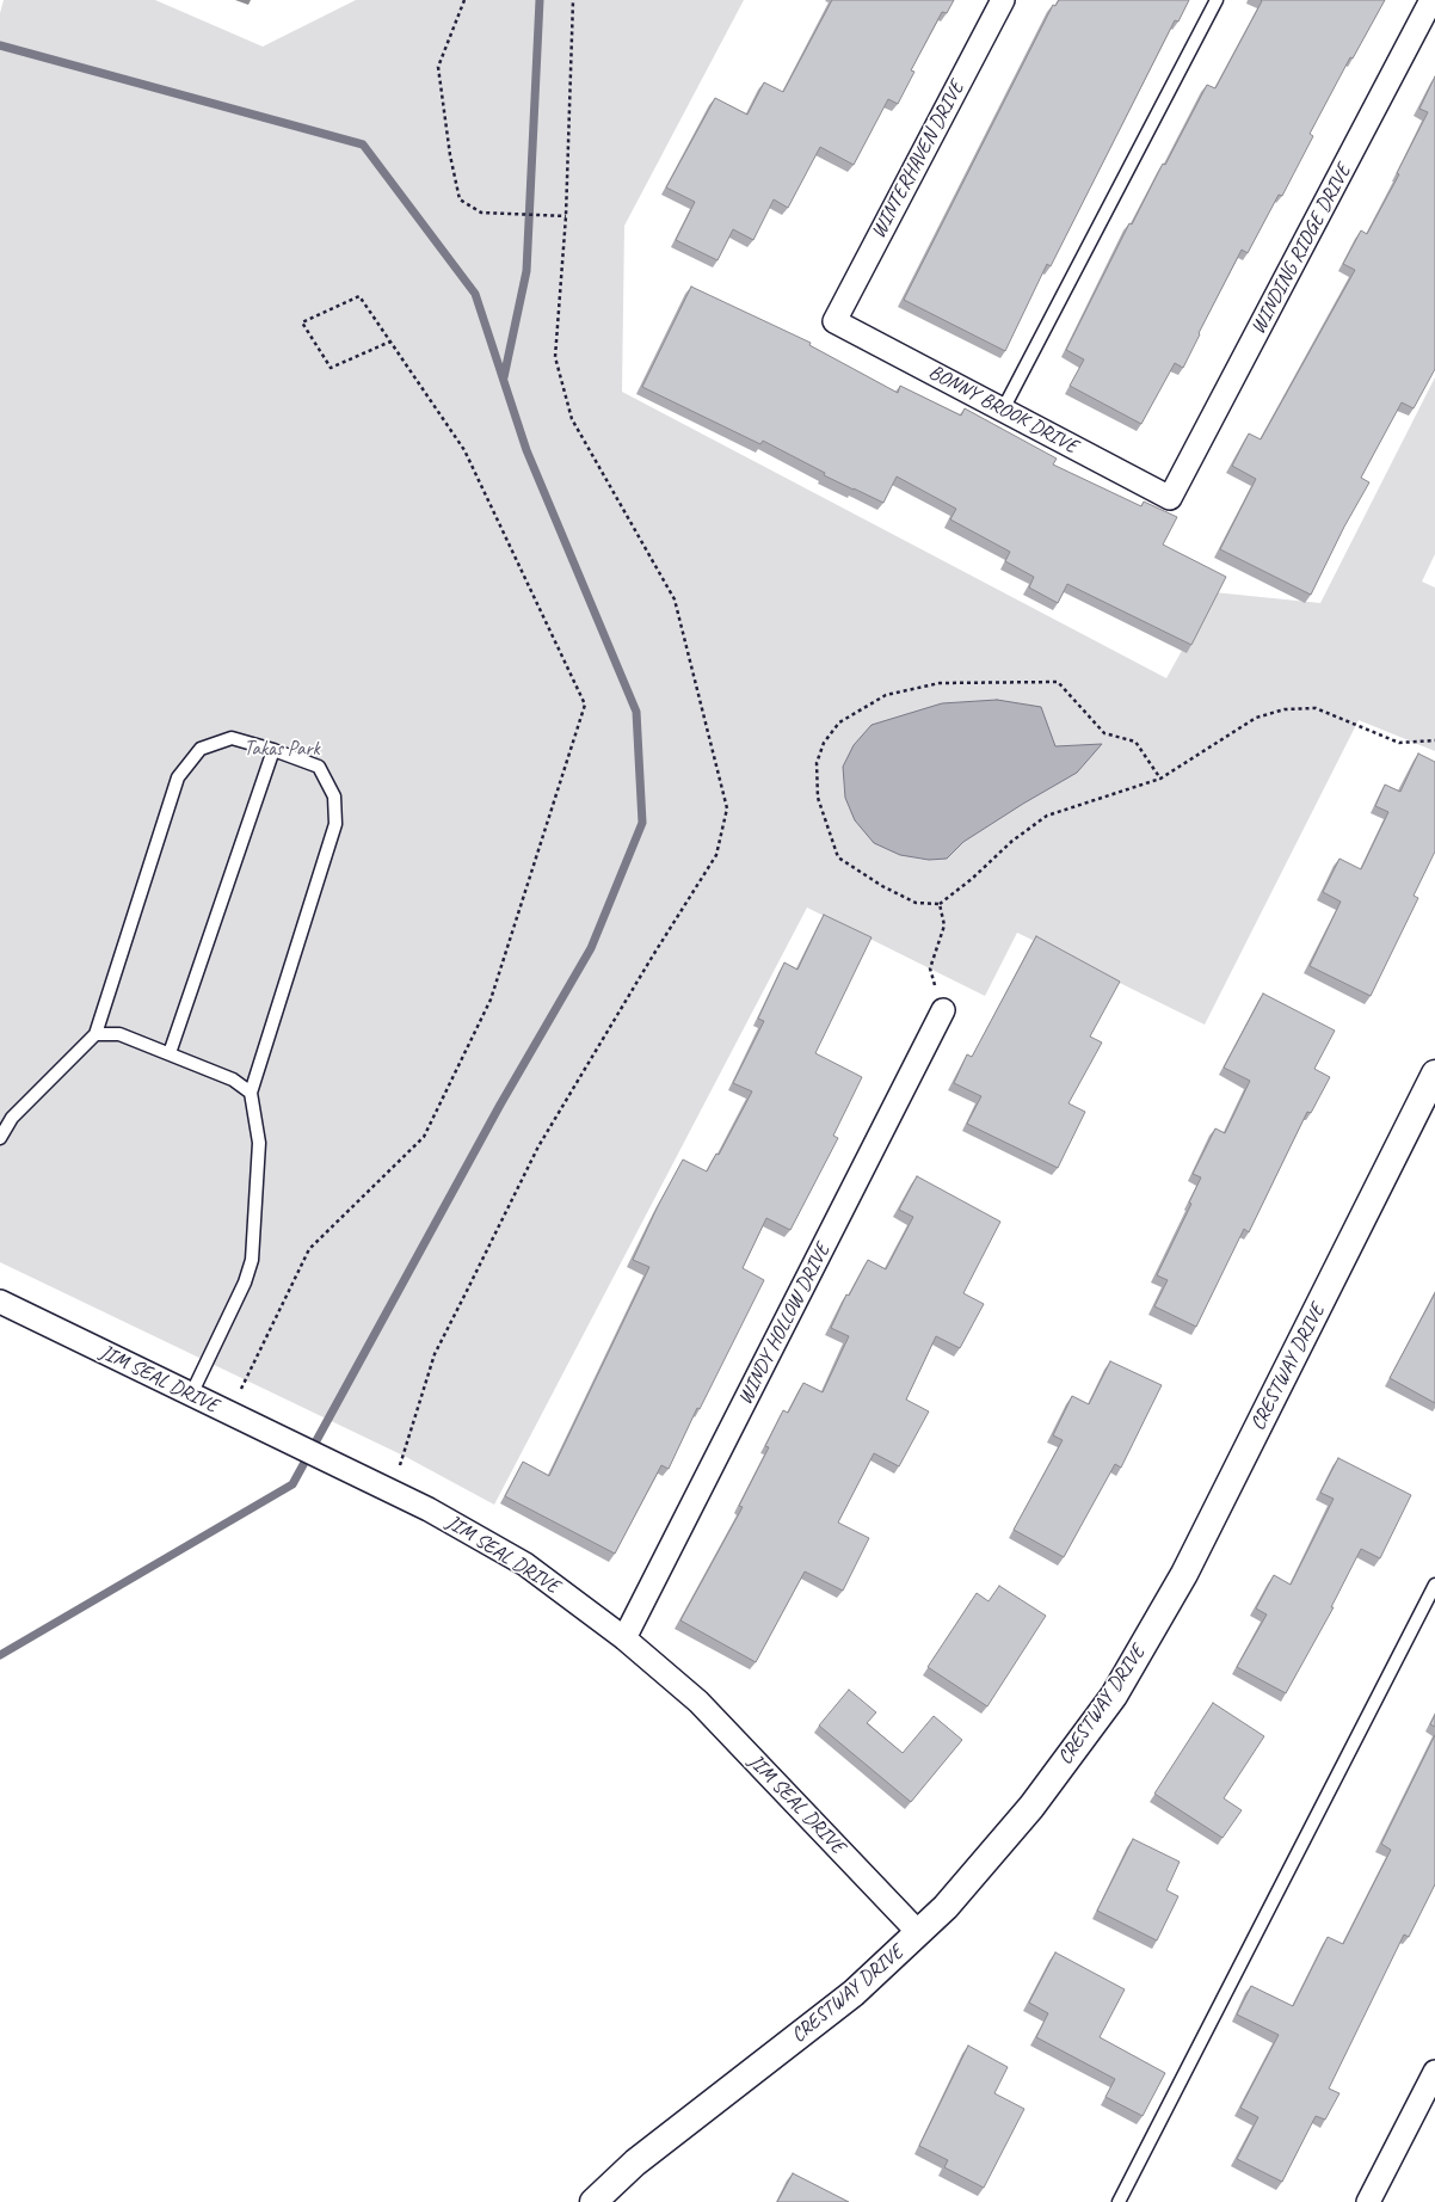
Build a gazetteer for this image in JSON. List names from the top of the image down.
{
  "streets": {
    "main road": ["CRESTWAY DRIVE"],
    "street": [
      "WINTERHAVEN DRIVE",
      "WINDING RIDGE DRIVE",
      "BONNY BROOK DRIVE",
      "WINDY HOLLOW DRIVE",
      "JIM SEAL DRIVE"
    ]
  },
  "crossings": [
    ["WINTERHAVEN DRIVE", "BONNY BROOK DRIVE"],
    ["WINDING RIDGE DRIVE", "BONNY BROOK DRIVE"],
    ["WINDY HOLLOW DRIVE", "JIM SEAL DRIVE"],
    ["CRESTWAY DRIVE", "JIM SEAL DRIVE"]
  ],
  "parks": ["Takas Park"]
}
